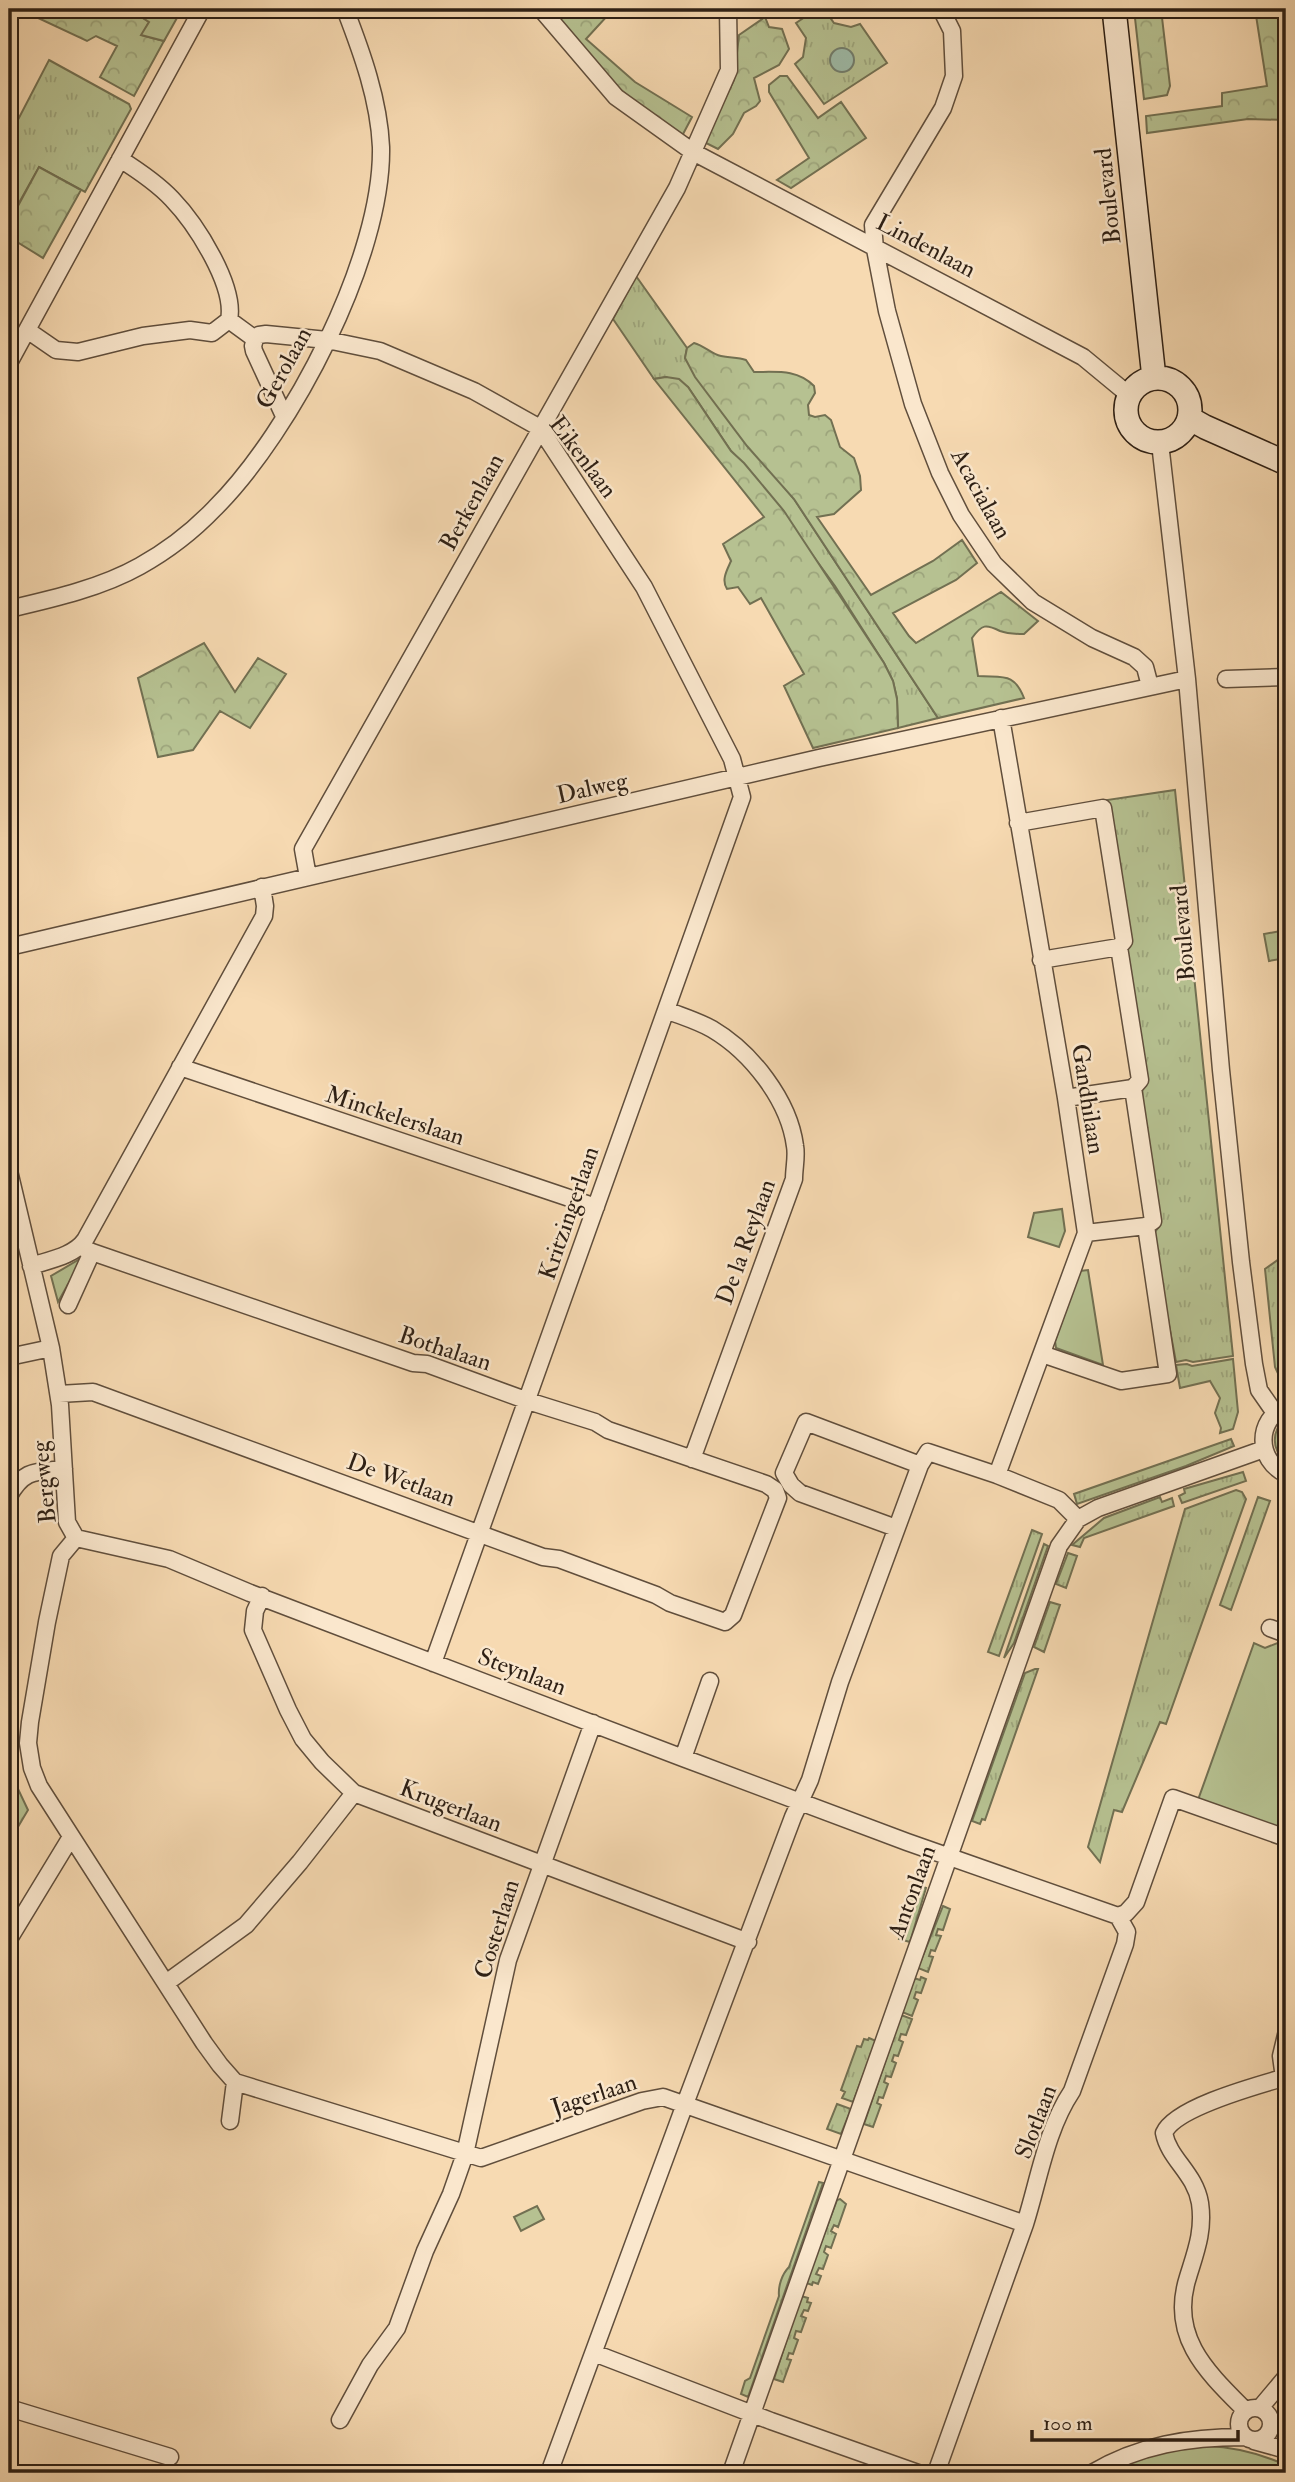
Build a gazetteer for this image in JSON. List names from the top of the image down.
{
  "streets": {
    "street": [
      "Boulevard",
      "Lindenlaan",
      "Gerolaan",
      "Eikenlaan",
      "Acacialaan",
      "Berkenlaan",
      "Dalweg",
      "Gandhilaan",
      "Minckelerslaan",
      "Kritzingerlaan",
      "De la Reylaan",
      "Bothalaan",
      "De Wetlaan",
      "Bergweg",
      "Steynlaan",
      "Krugerlaan",
      "Antonlaan",
      "Costerlaan",
      "Jagerlaan",
      "Slotlaan"
    ]
  },
  "crossings": [
    ["Boulevard", "Lindenlaan"],
    ["Boulevard", "Dalweg"],
    ["Lindenlaan", "Acacialaan"],
    ["Lindenlaan", "Berkenlaan"],
    ["Gerolaan", "Eikenlaan"],
    ["Eikenlaan", "Berkenlaan"],
    ["Eikenlaan", "Dalweg"],
    ["Eikenlaan", "Kritzingerlaan"],
    ["Acacialaan", "Dalweg"],
    ["Berkenlaan", "Dalweg"],
    ["Dalweg", "Gandhilaan"],
    ["Dalweg", "Kritzingerlaan"],
    ["Minckelerslaan", "Kritzingerlaan"],
    ["Kritzingerlaan", "De la Reylaan"],
    ["Kritzingerlaan", "Bothalaan"],
    ["Kritzingerlaan", "De Wetlaan"],
    ["Kritzingerlaan", "Steynlaan"],
    ["De la Reylaan", "Bothalaan"],
    ["Bothalaan", "De Wetlaan"],
    ["De Wetlaan", "Bergweg"],
    ["Bergweg", "Steynlaan"],
    ["Bergweg", "Jagerlaan"],
    ["Steynlaan", "Krugerlaan"],
    ["Steynlaan", "Antonlaan"],
    ["Steynlaan", "Costerlaan"],
    ["Steynlaan", "Slotlaan"],
    ["Krugerlaan", "Costerlaan"],
    ["Antonlaan", "Jagerlaan"],
    ["Costerlaan", "Jagerlaan"],
    ["Jagerlaan", "Slotlaan"]
  ],
  "scale_bar": "100 m"
}
